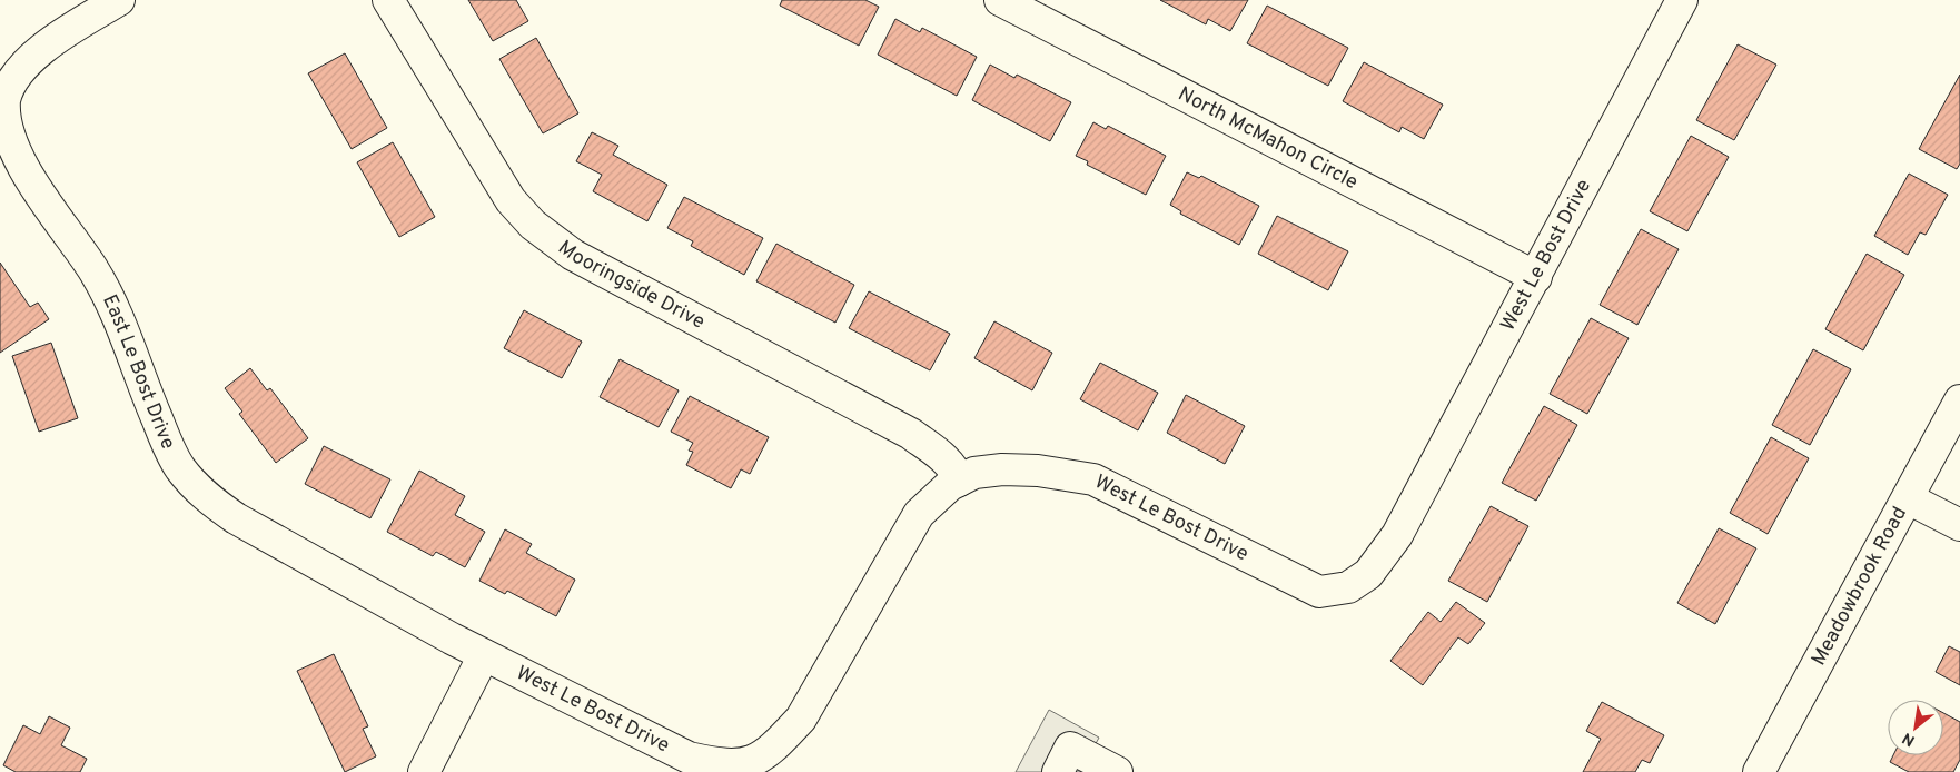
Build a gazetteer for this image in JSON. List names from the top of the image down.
{
  "streets": {
    "street": [
      "North McMahon Circle",
      "West Le Bost Drive",
      "Mooringside Drive",
      "East Le Bost Drive",
      "Meadowbrook Road"
    ]
  },
  "crossings": [
    ["North McMahon Circle", "West Le Bost Drive"],
    ["West Le Bost Drive", "Mooringside Drive"],
    ["West Le Bost Drive", "East Le Bost Drive"]
  ],
  "north": "bottom left"
}
